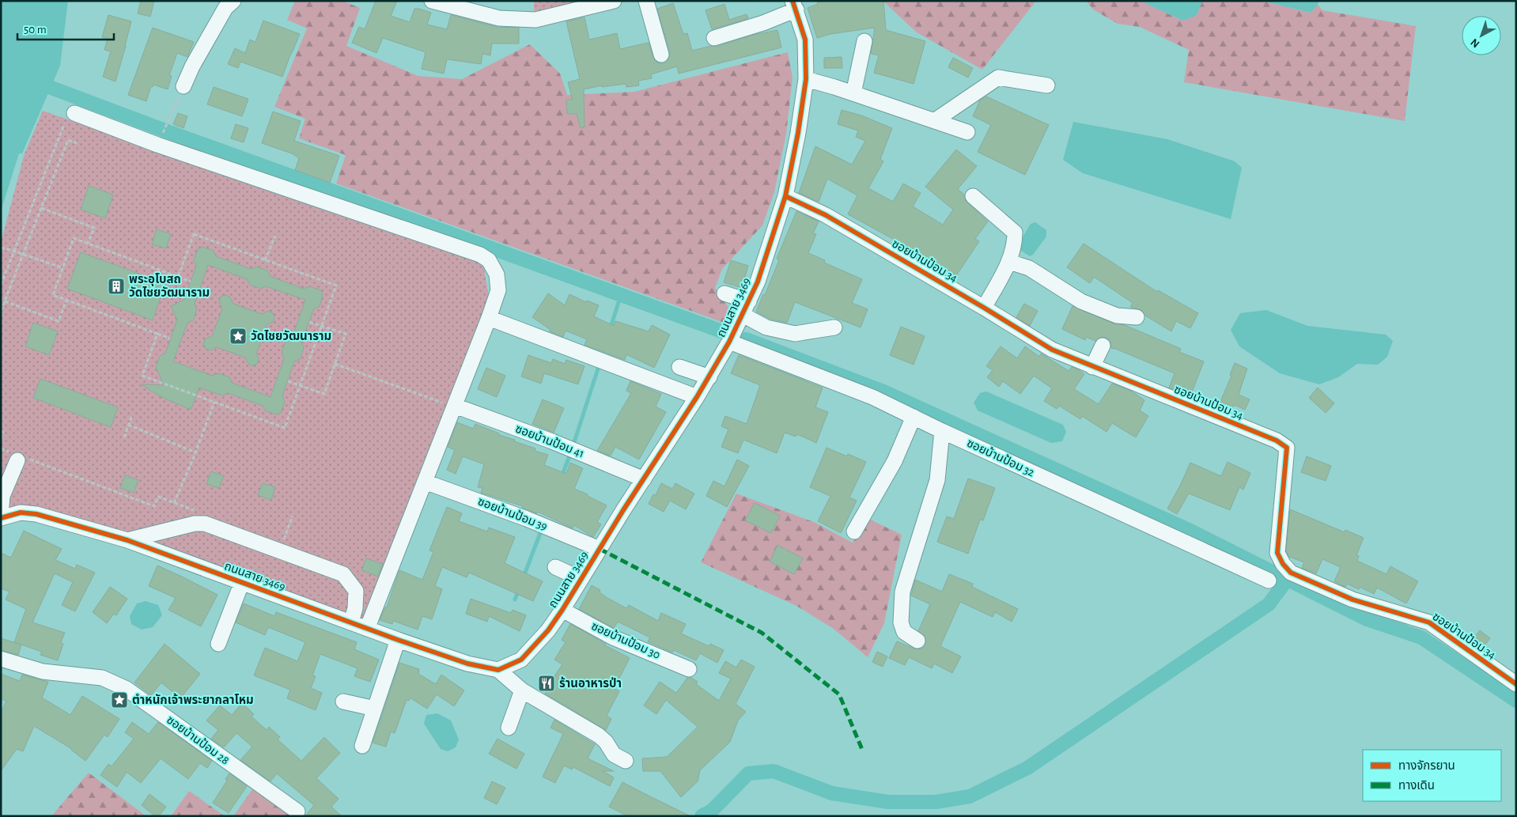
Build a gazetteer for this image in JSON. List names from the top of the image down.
{
  "streets": {
    "street": [
      "ซอยบ้านป้อม 34",
      "ถนนสาย 3469",
      "ซอยบ้านป้อม 41",
      "ซอยบ้านป้อม 32",
      "ซอยบ้านป้อม 39",
      "ซอยบ้านป้อม 30",
      "ซอยบ้านป้อม 28"
    ]
  },
  "crossings": [
    ["ซอยบ้านป้อม 34", "ถนนสาย 3469"],
    ["ถนนสาย 3469", "ซอยบ้านป้อม 41"],
    ["ถนนสาย 3469", "ซอยบ้านป้อม 32"],
    ["ถนนสาย 3469", "ซอยบ้านป้อม 39"],
    ["ถนนสาย 3469", "ซอยบ้านป้อม 30"]
  ],
  "places": {
    "building": ["พระอุโบสถ วัดไชยวัฒนาราม"],
    "place": ["วัดไชยวัฒนาราม", "ตำหนักเจ้าพระยากลาโหม"],
    "restaurant": ["ร้านอาหารป่า"]
  },
  "legend": ["ทางจักรยาน", "ทางเดิน"],
  "scale_bar": "50 m",
  "north": "bottom left"
}
